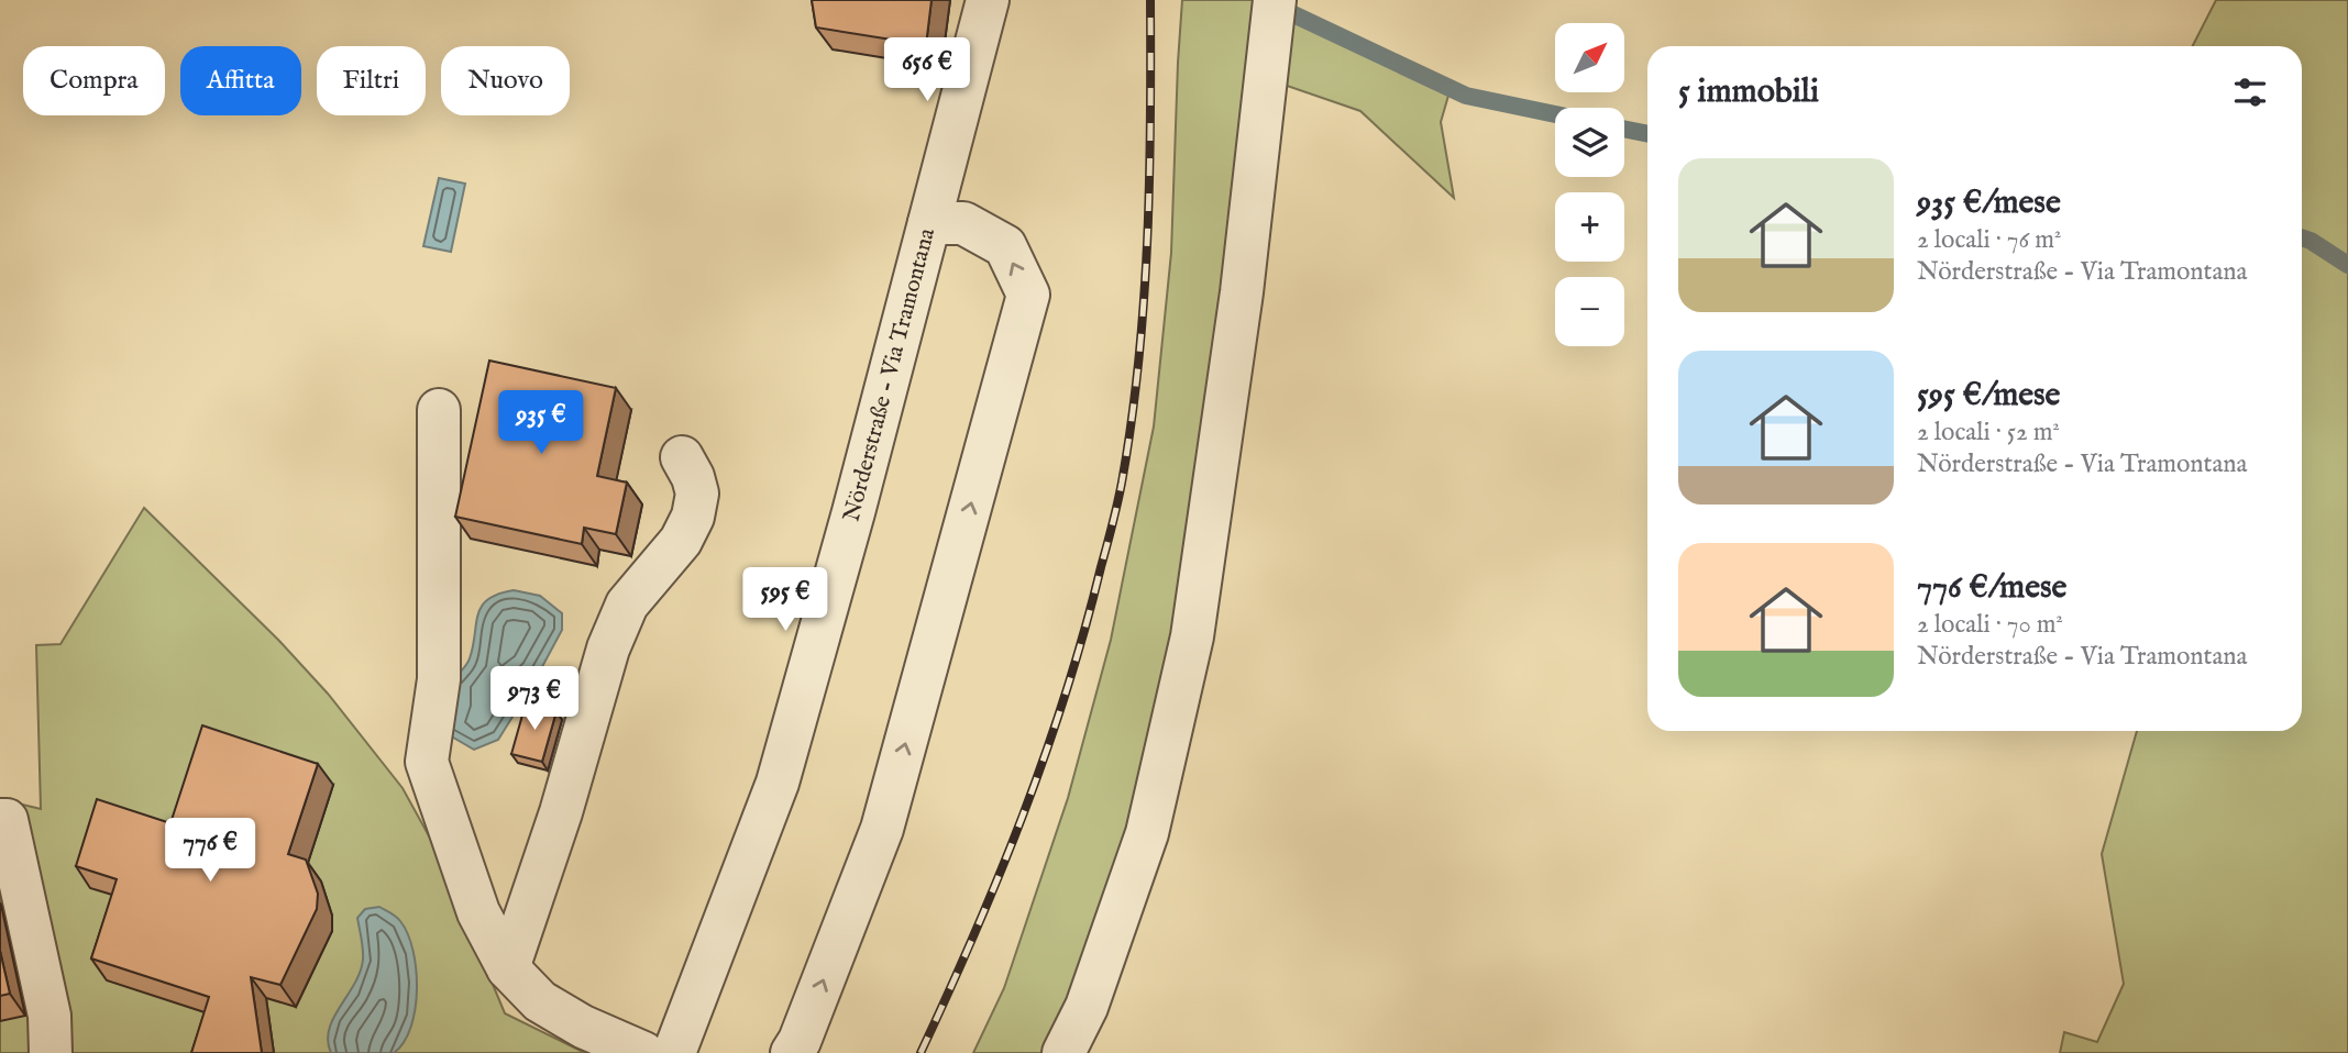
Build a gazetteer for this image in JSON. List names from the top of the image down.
{
  "streets": {
    "street": ["Nörderstraße - Via Tramontana"]
  },
  "north": "top right",
  "page": {
    "map_buttons": ["+", "−"],
    "price": [
      "656 €",
      "935 €",
      "595 €",
      "973 €",
      "776 €"
    ],
    "chip": [
      "Compra",
      "Affitta",
      "Filtri",
      "Nuovo"
    ],
    "heading": "5 immobili",
    "list": [
      {
        "name": "935 €/mese",
        "note": "2 locali · 76 m² · Nörderstraße - Via Tramontana"
      },
      {
        "name": "595 €/mese",
        "note": "2 locali · 52 m² · Nörderstraße - Via Tramontana"
      },
      {
        "name": "776 €/mese",
        "note": "2 locali · 70 m² · Nörderstraße - Via Tramontana"
      }
    ]
  }
}
